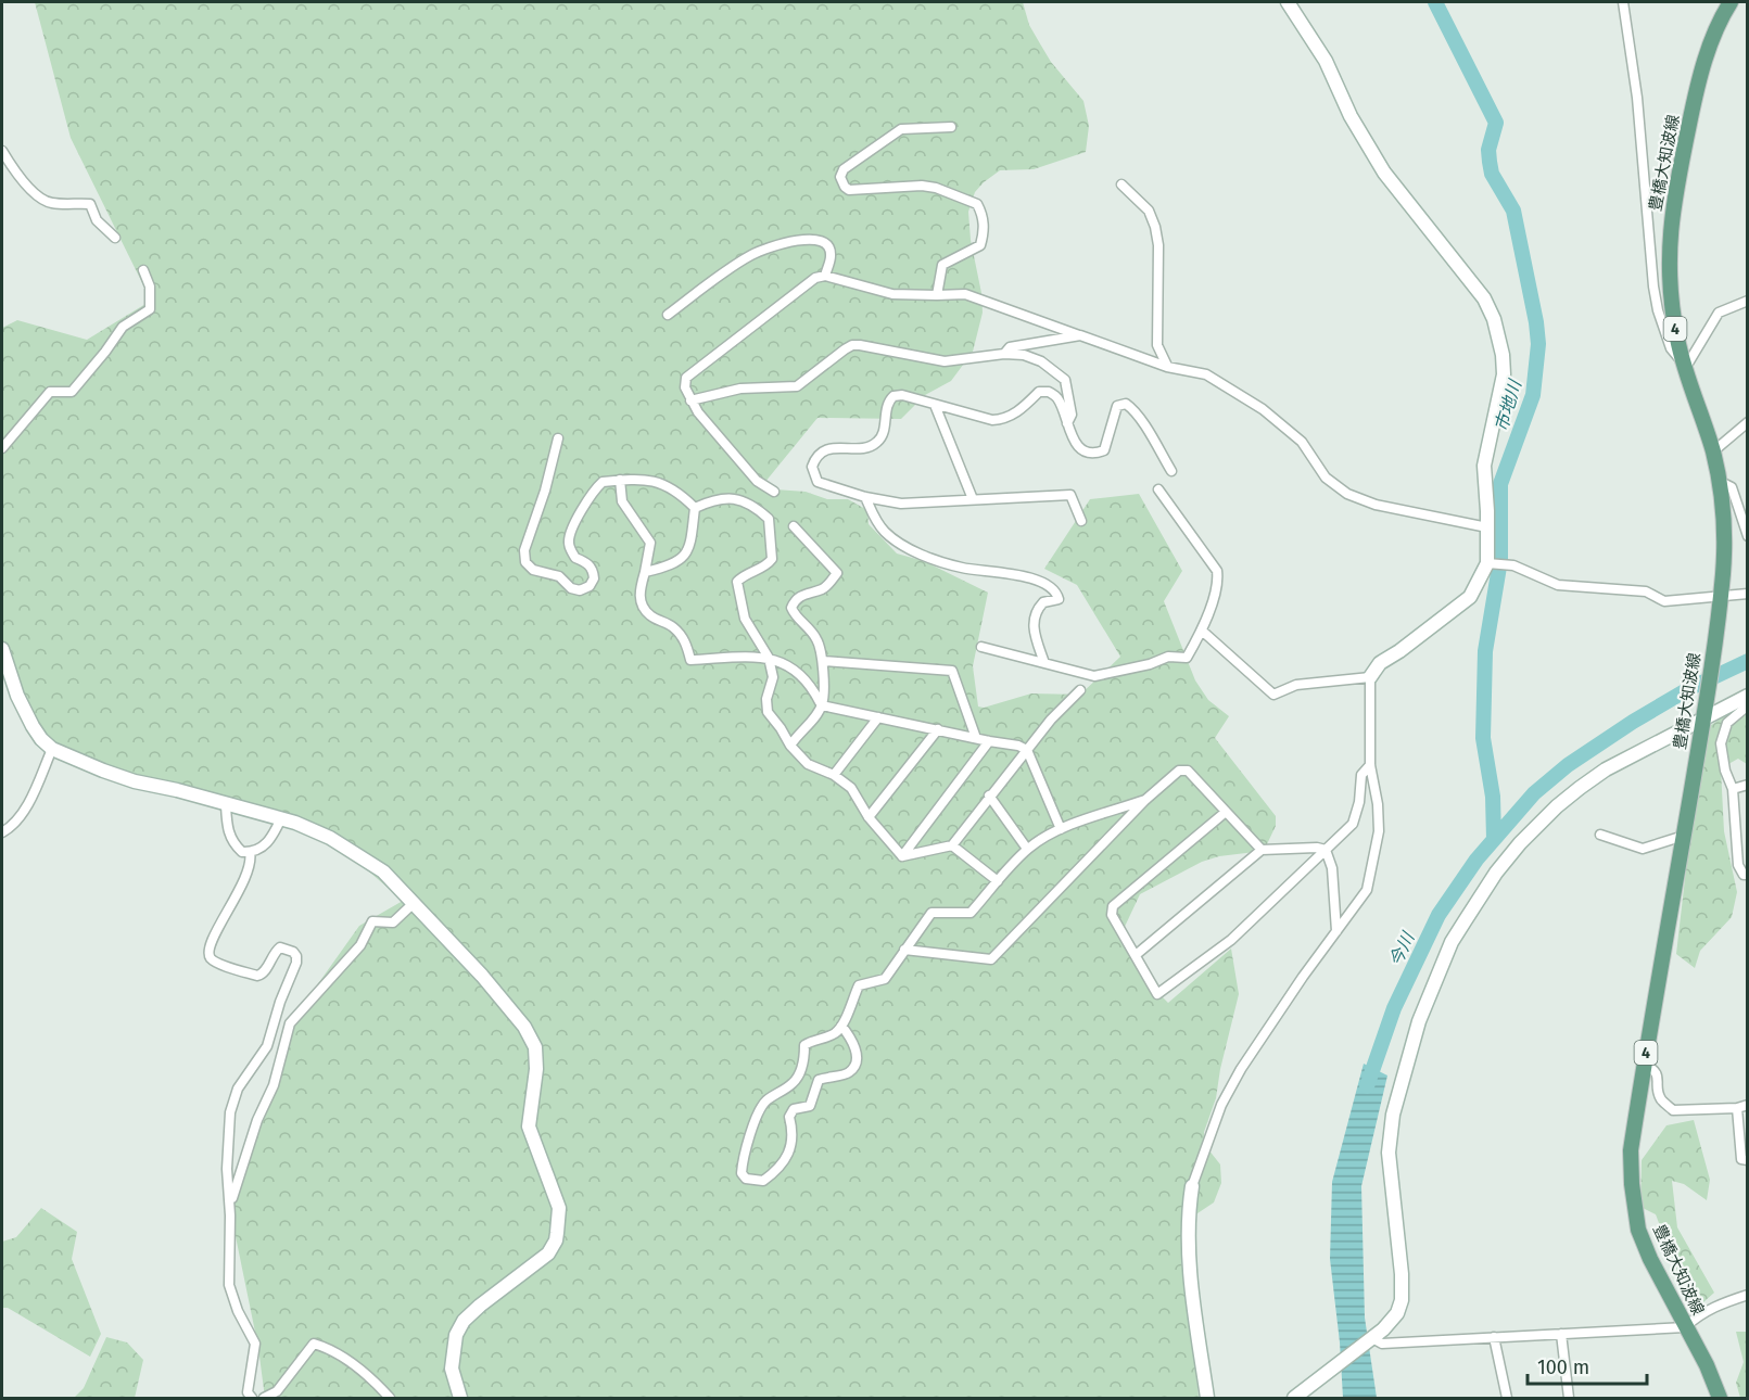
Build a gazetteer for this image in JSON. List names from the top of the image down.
{
  "streets": {
    "main road": ["豊橋大知波線", "4"]
  },
  "water": ["市地川", "今川"],
  "scale_bar": "100 m"
}
